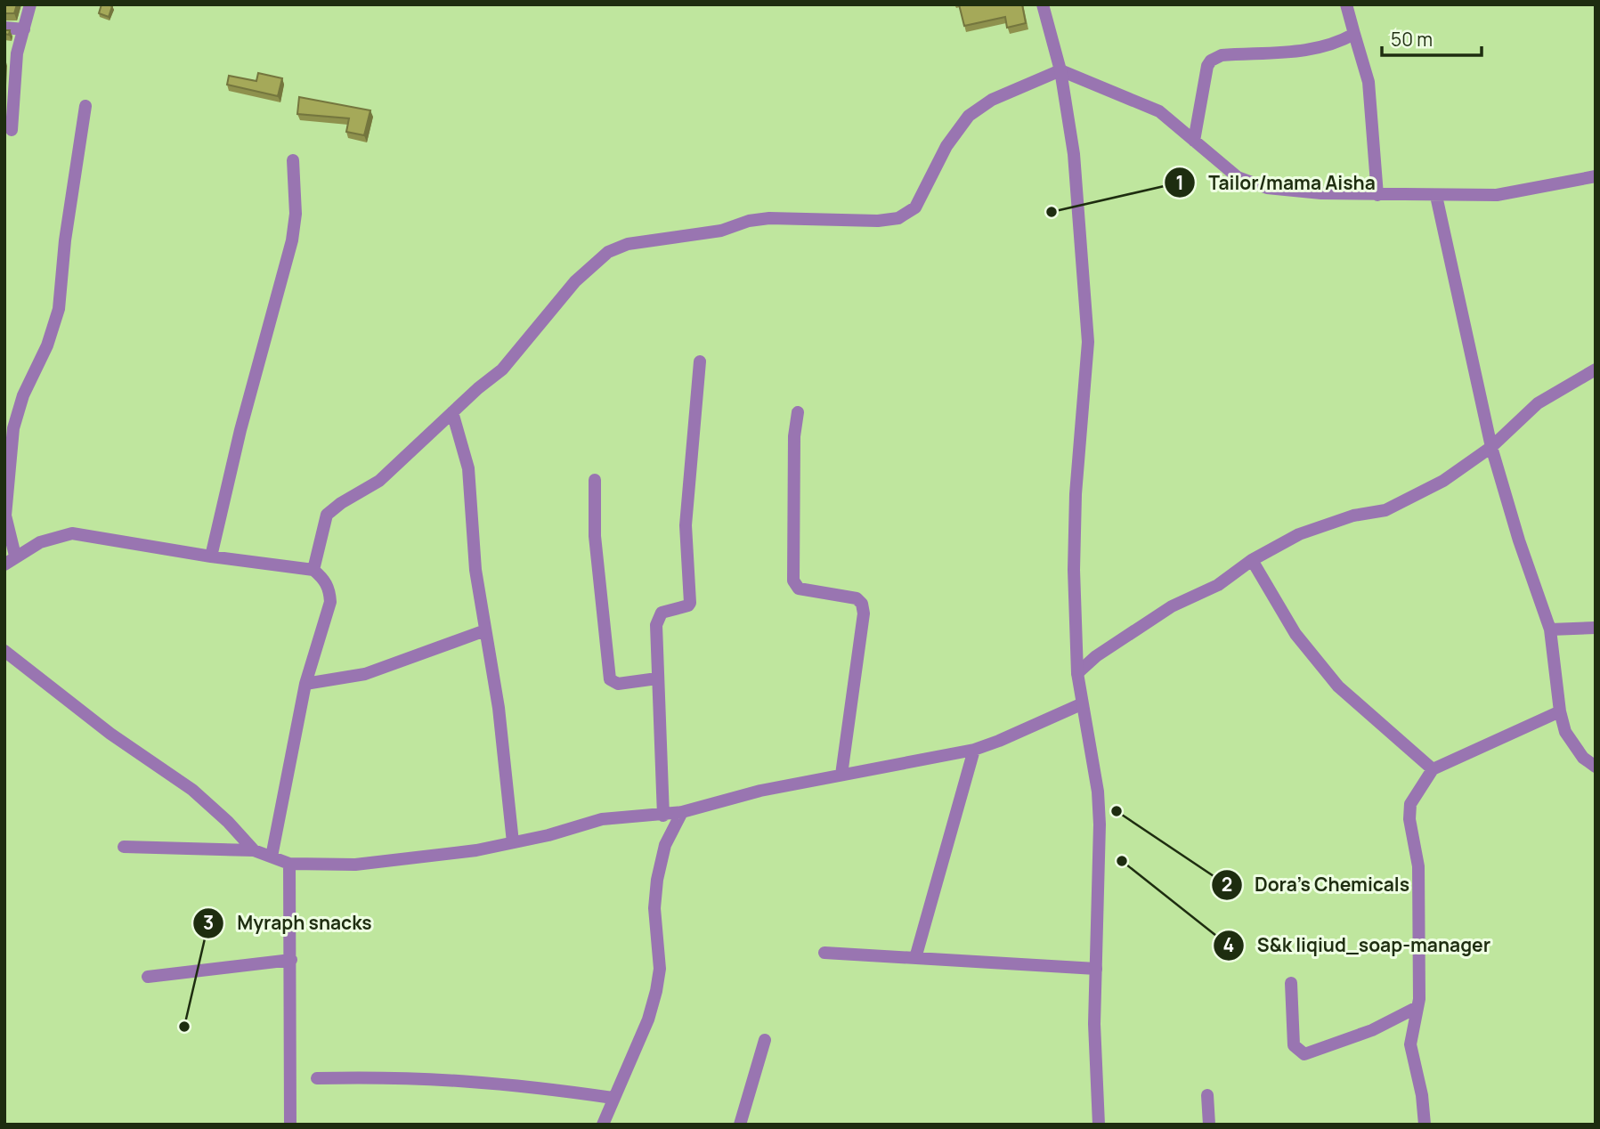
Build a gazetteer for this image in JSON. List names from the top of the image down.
{
  "places": [
    "Tailor/mama Aisha",
    "Dora's Chemicals",
    "S&k liqiud_soap-manager",
    "Myraph snacks"
  ],
  "scale_bar": "50 m"
}
